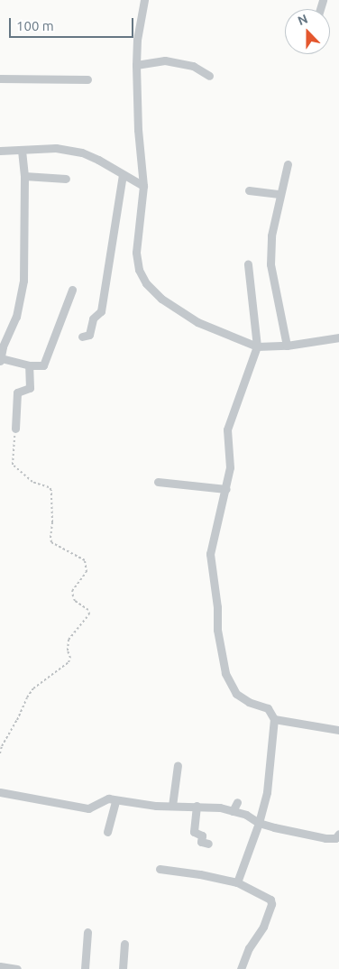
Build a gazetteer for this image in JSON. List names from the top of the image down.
{
  "scale_bar": "100 m",
  "north": "top"
}
